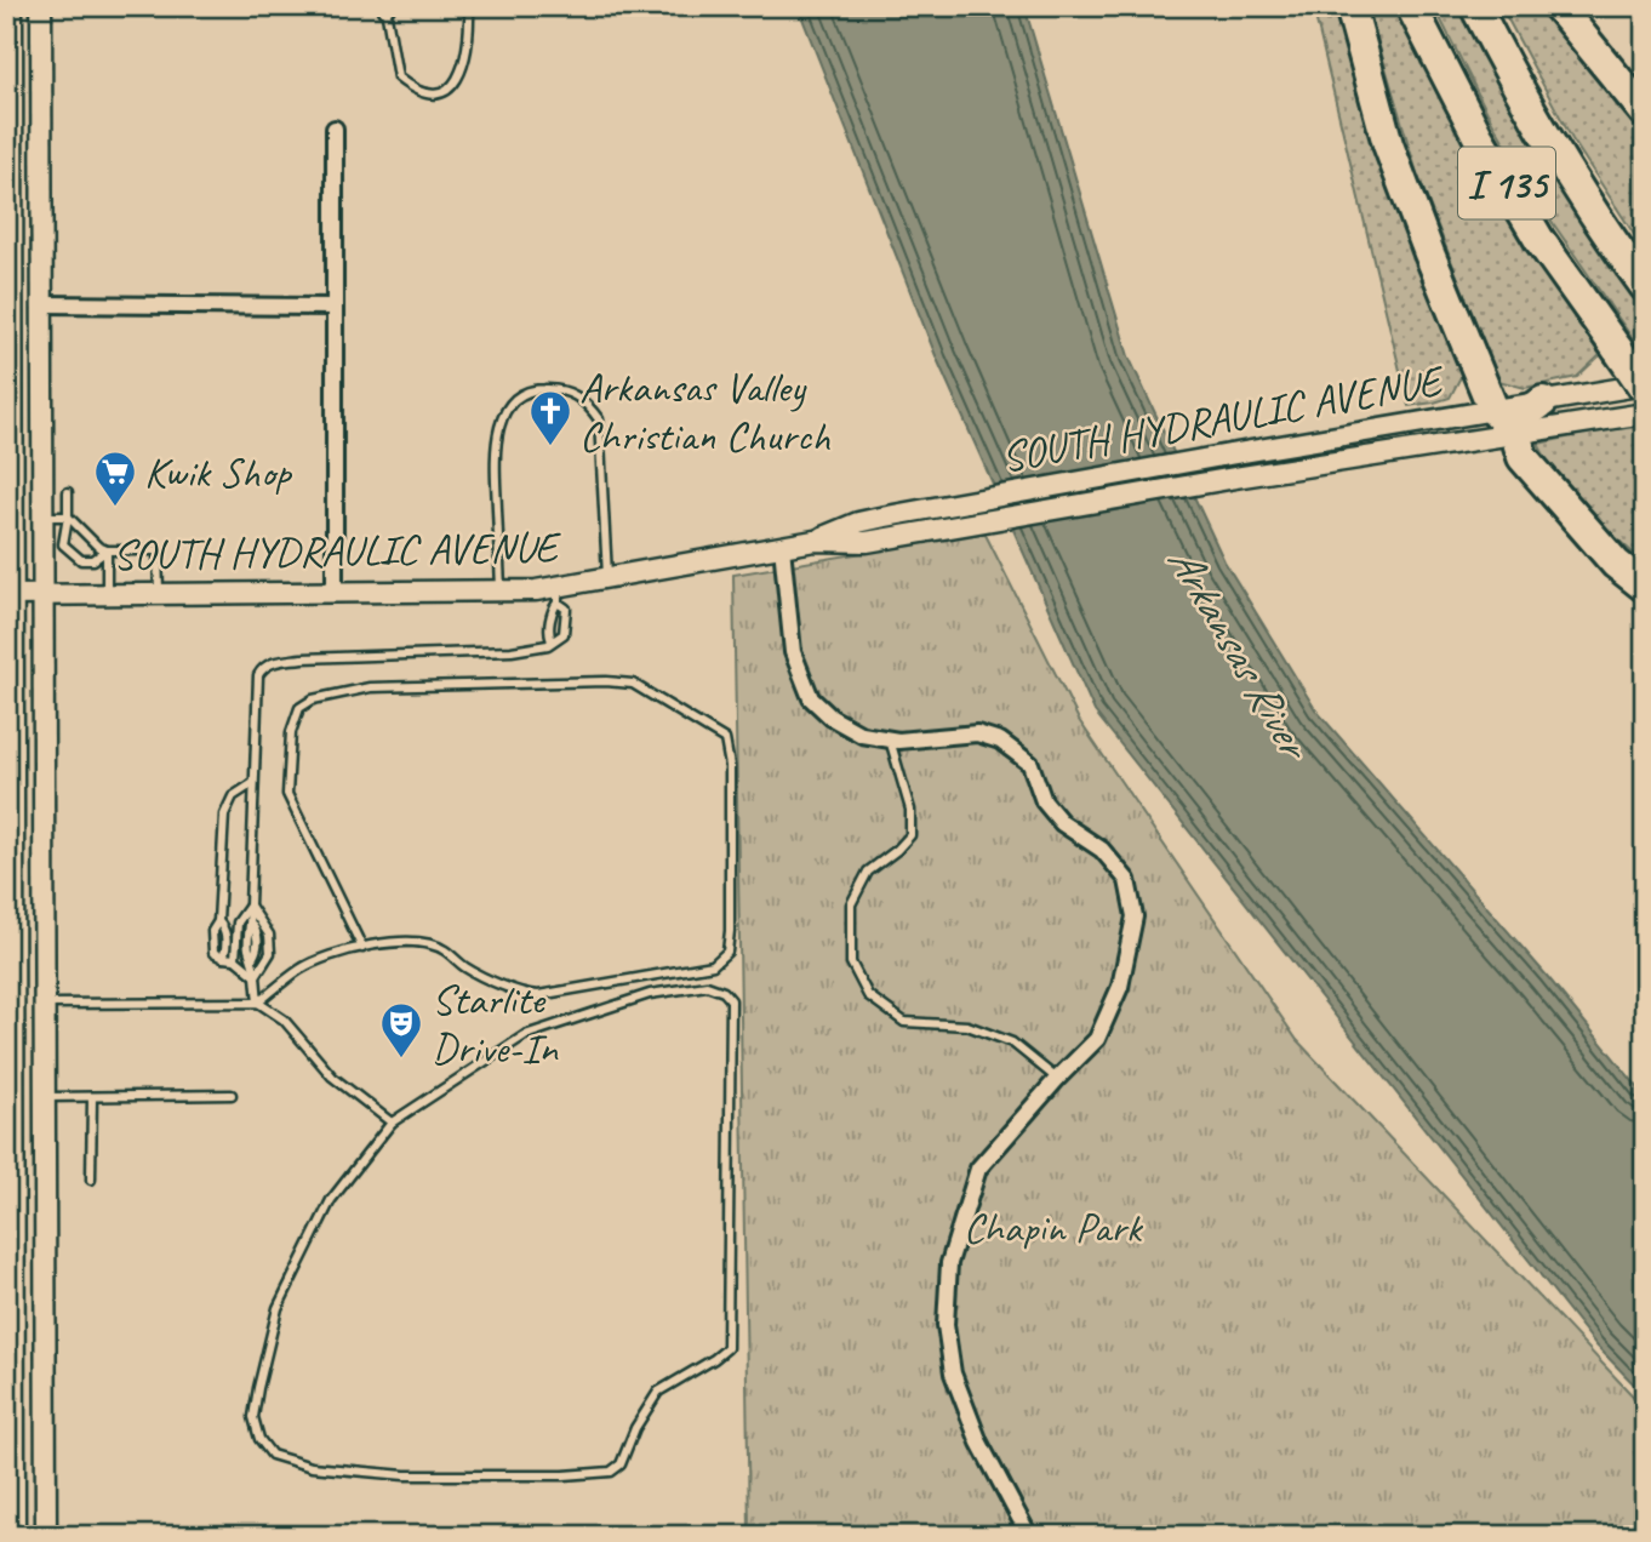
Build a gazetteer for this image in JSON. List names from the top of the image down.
{
  "streets": {
    "highway": ["I 135"],
    "street": ["SOUTH HYDRAULIC AVENUE"]
  },
  "crossings": [
    ["I 135", "SOUTH HYDRAULIC AVENUE"]
  ],
  "water": ["Arkansas River"],
  "parks": ["Chapin Park"],
  "places": {
    "church": ["Arkansas Valley Christian Church"],
    "supermarket": ["Kwik Shop"],
    "theatre": ["Starlite Drive-In"]
  }
}
